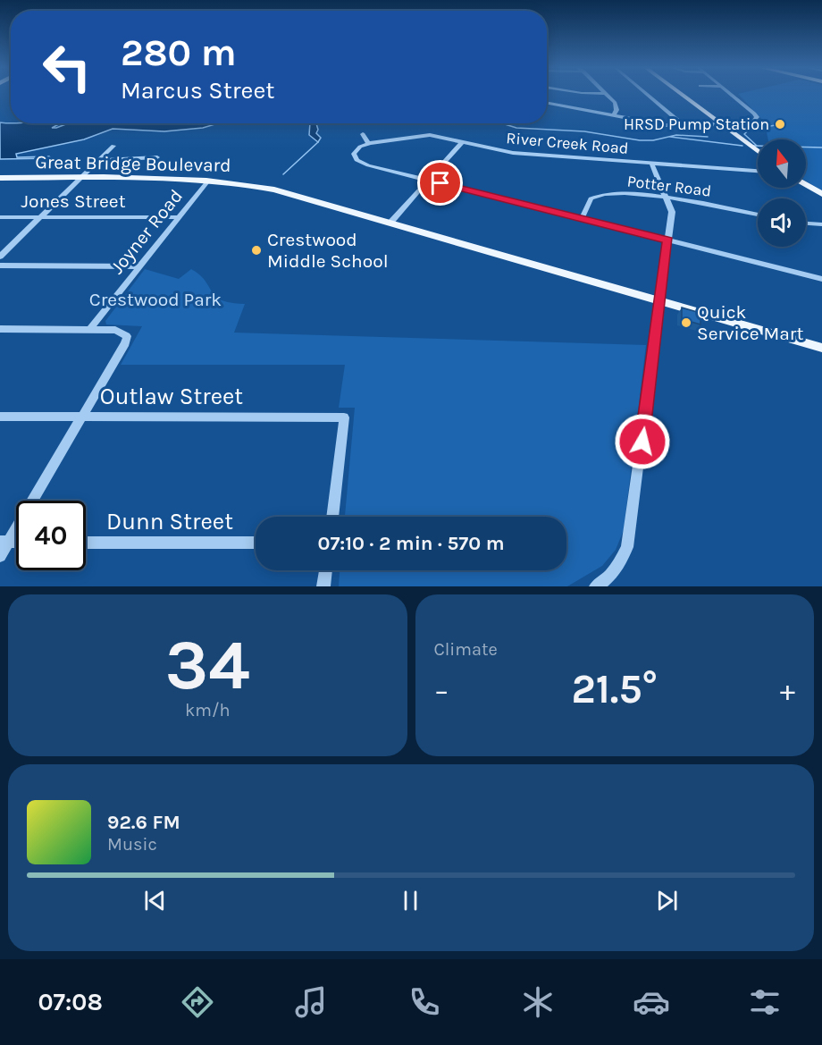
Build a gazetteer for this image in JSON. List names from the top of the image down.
{
  "streets": {
    "main road": ["Great Bridge Boulevard"],
    "street": [
      "River Creek Road",
      "Potter Road",
      "Jones Street",
      "Joyner Road",
      "Outlaw Street",
      "Dunn Street"
    ]
  },
  "crossings": [
    ["Great Bridge Boulevard", "Joyner Road"],
    ["Jones Street", "Joyner Road"]
  ],
  "parks": ["Crestwood Park"],
  "places": ["HRSD Pump Station", "Crestwood Middle School", "Quick Service Mart"],
  "north": "top",
  "page": {
    "turn": ["280 m", "Marcus Street"],
    "limit": "40",
    "trip": "07:10 · 2 min · 570 m",
    "tile": [
      ["34", "km/h"],
      "Climate"
    ],
    "heat": ["−", "21.5°", "+"],
    "song": ["92.6 FM", "Music"],
    "tabs": "07:08"
  }
}
